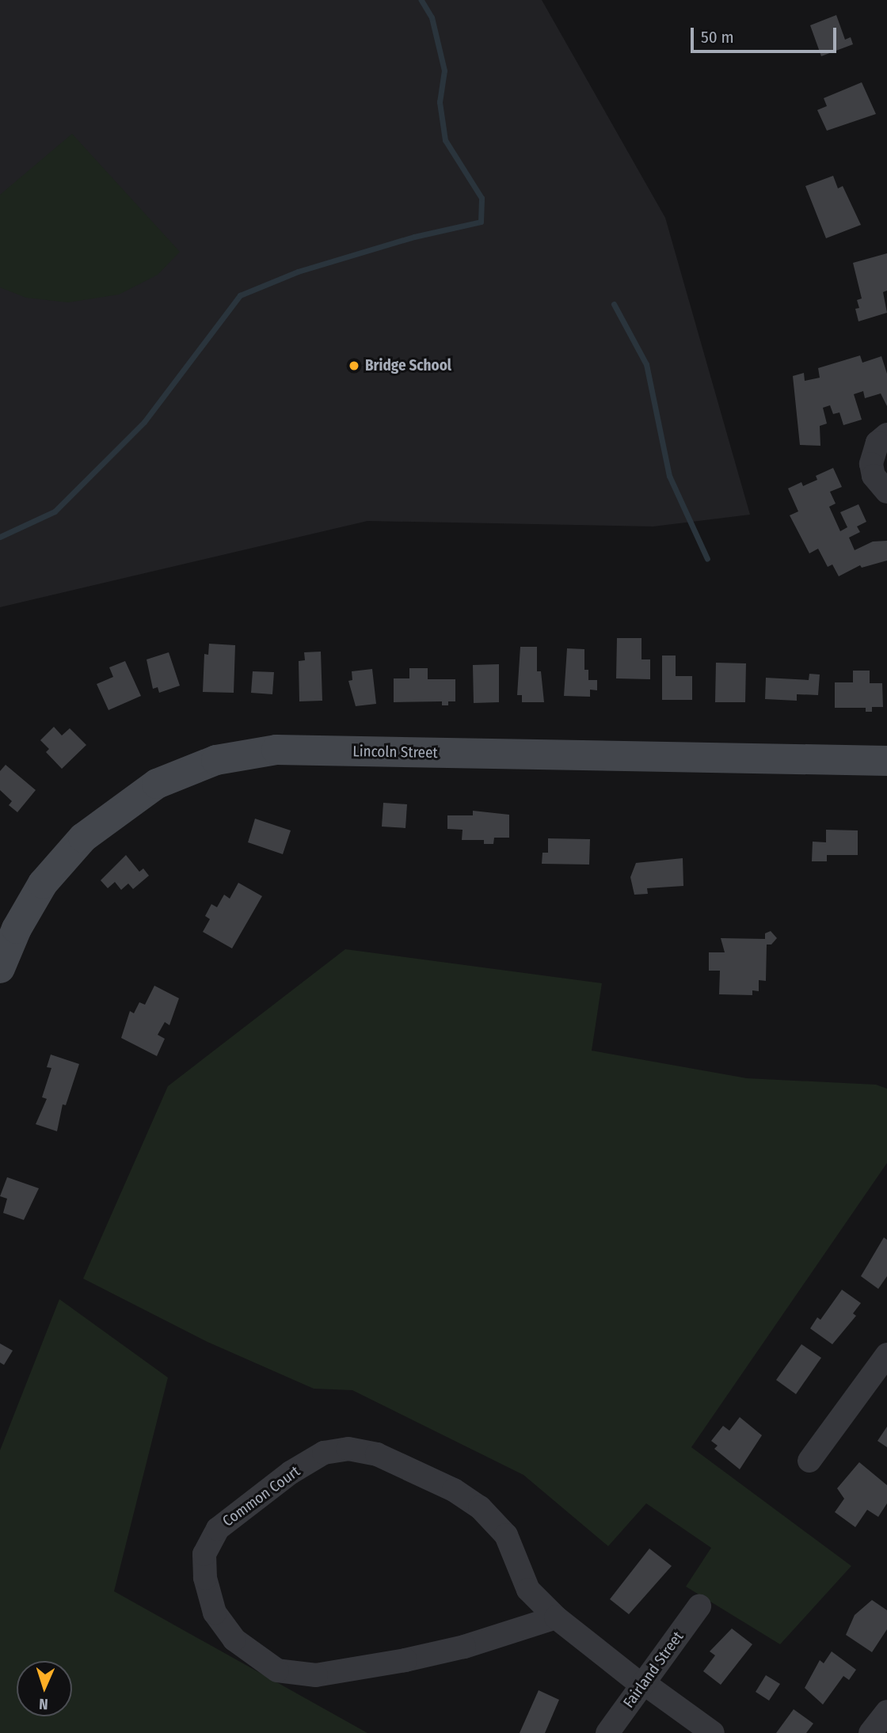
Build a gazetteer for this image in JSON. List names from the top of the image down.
{
  "streets": {
    "street": ["Lincoln Street", "Common Court", "Fairland Street"]
  },
  "crossings": [
    ["Common Court", "Fairland Street"]
  ],
  "places": ["Bridge School"],
  "scale_bar": "50 m",
  "north": "bottom"
}
